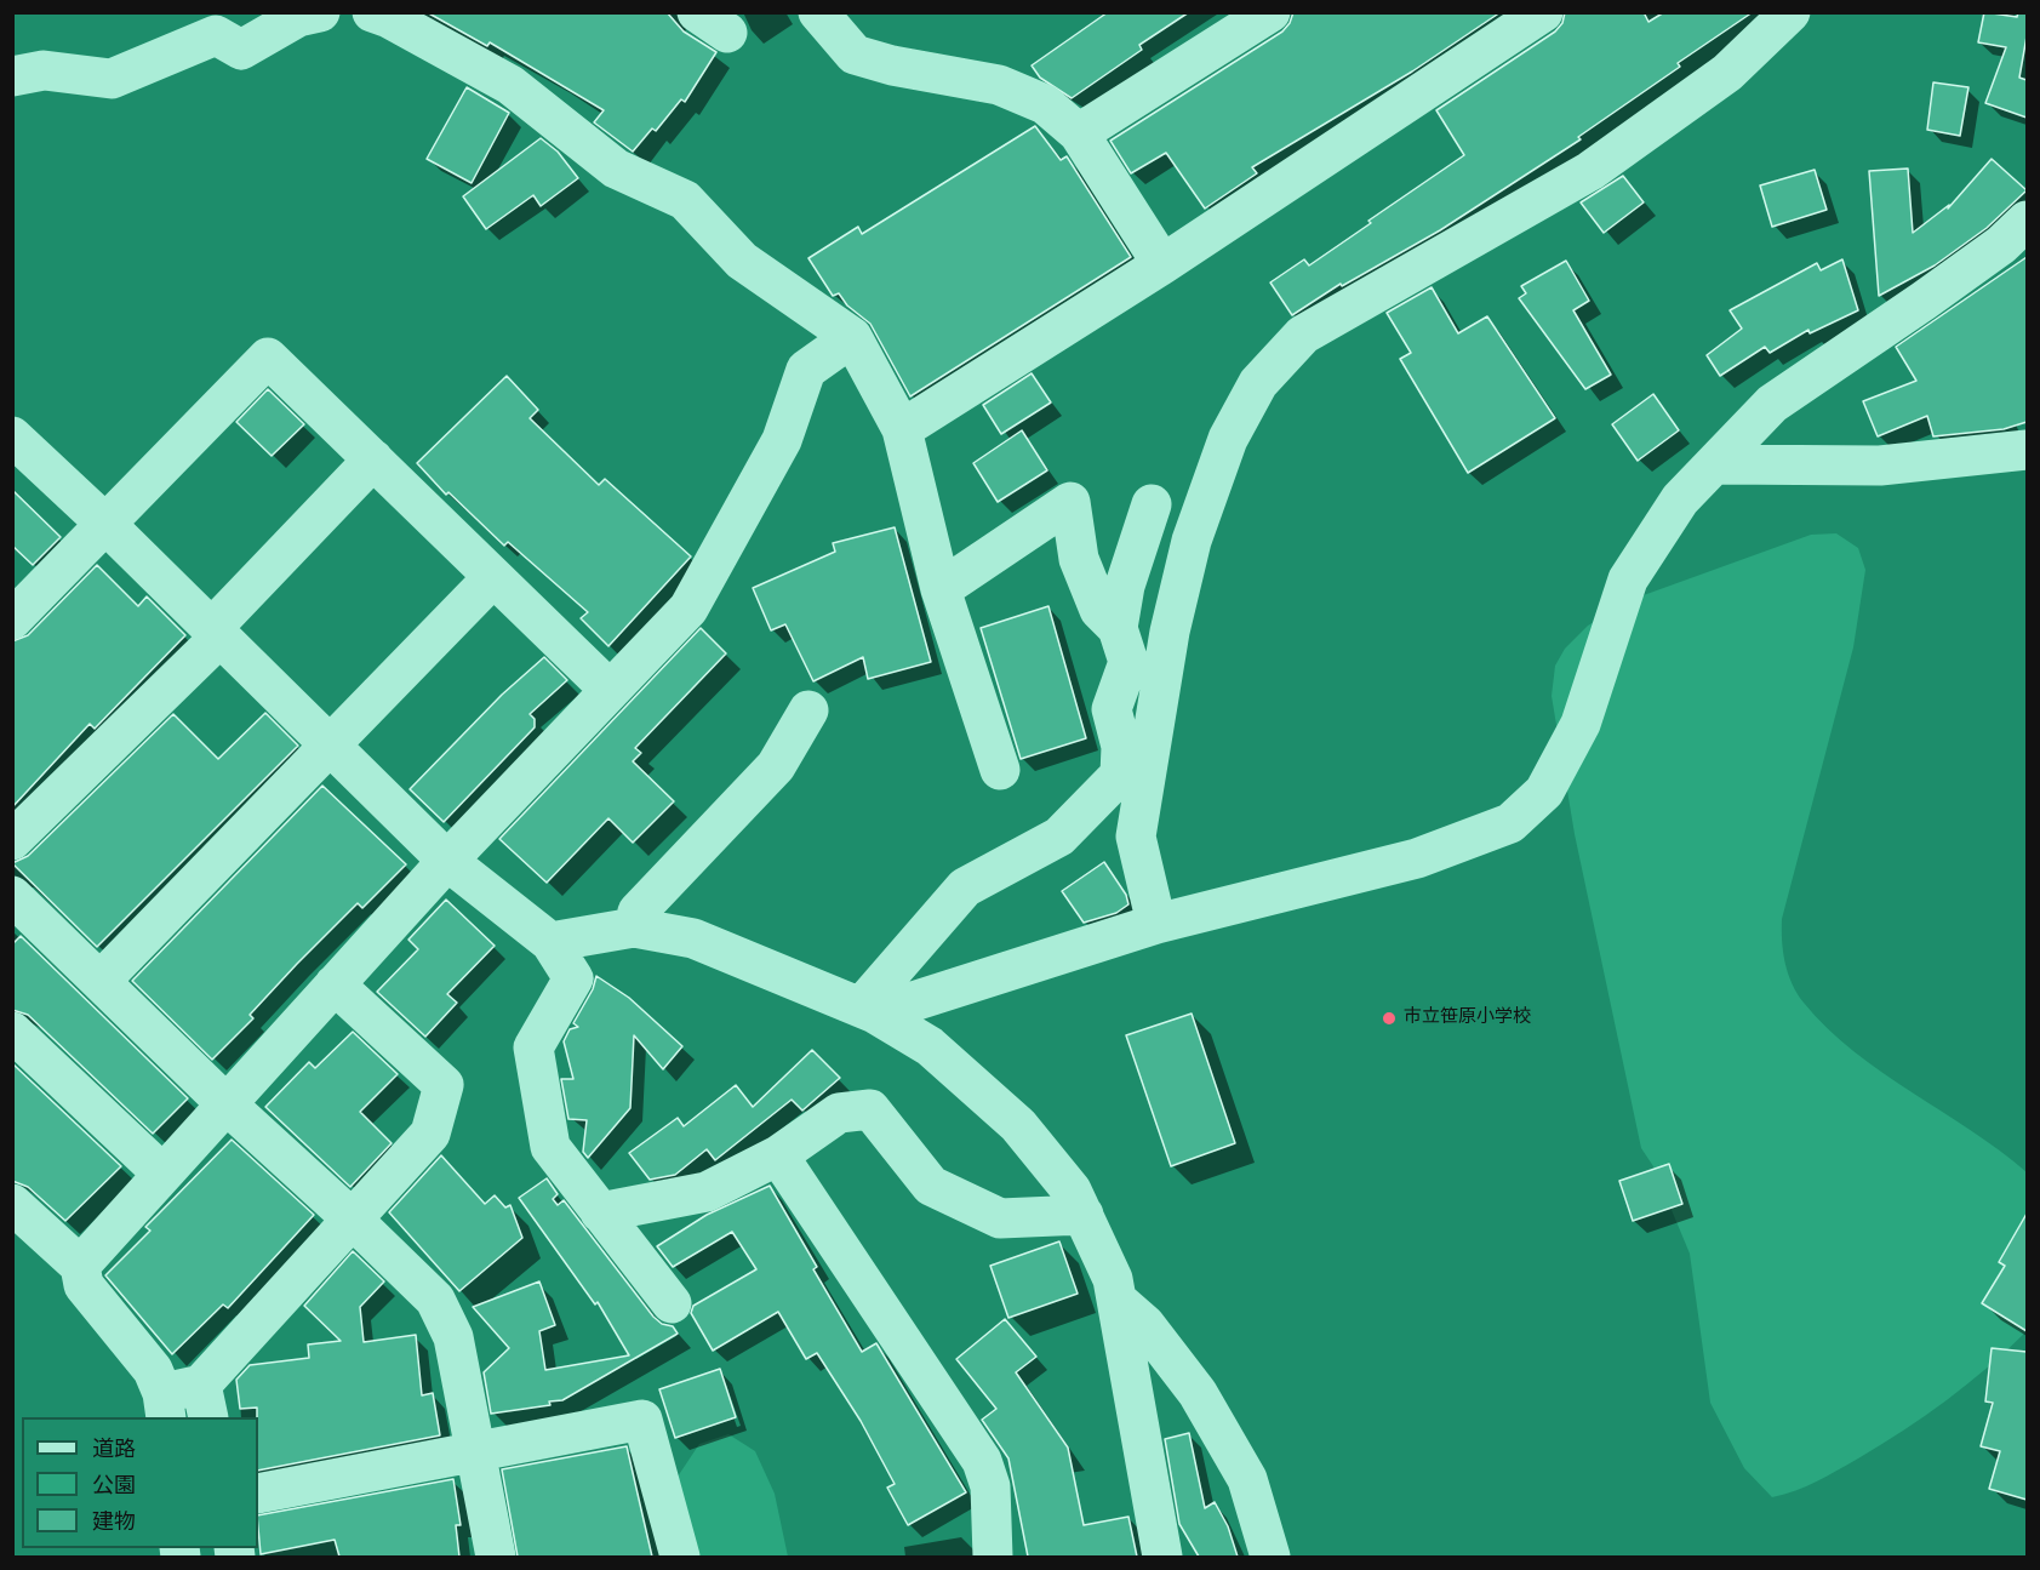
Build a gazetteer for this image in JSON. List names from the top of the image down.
{
  "places": ["市立笹原小学校"],
  "legend": ["道路", "公園", "建物"]
}
